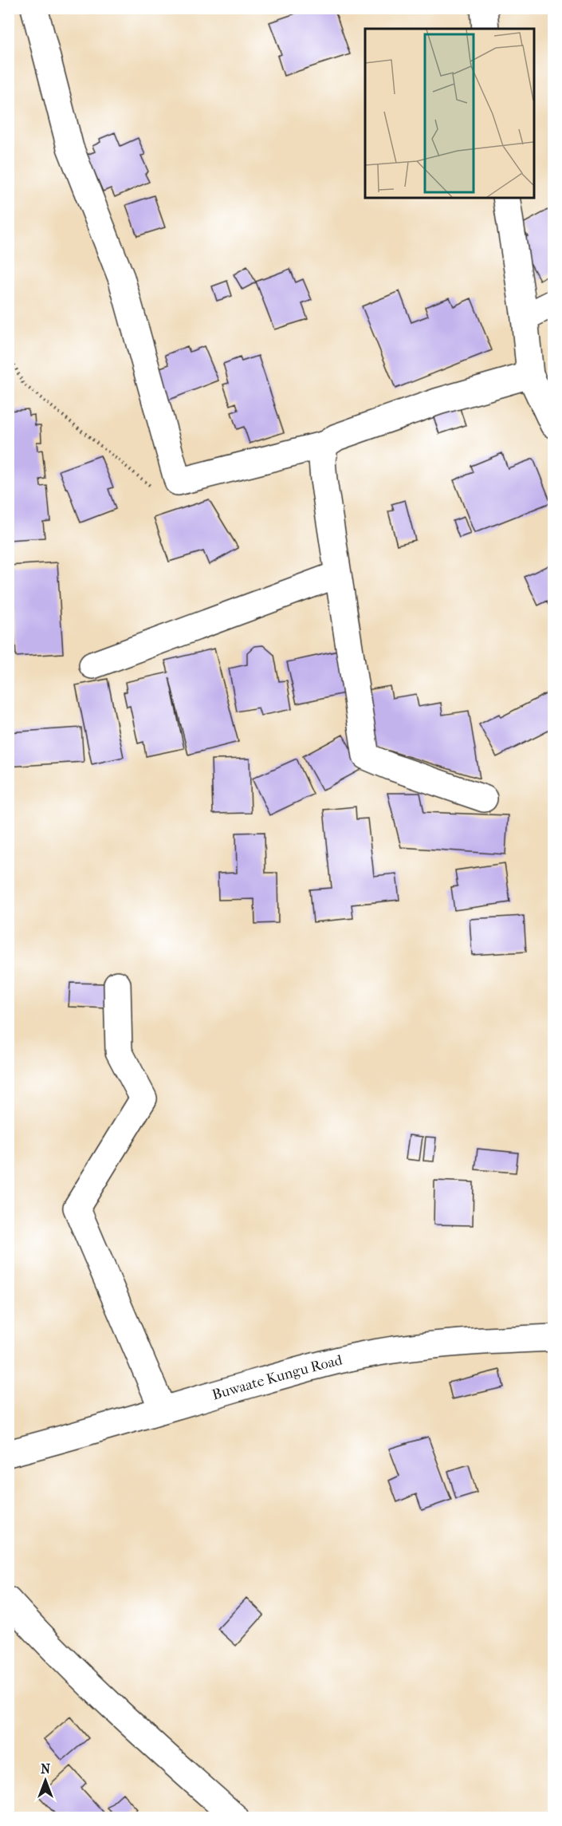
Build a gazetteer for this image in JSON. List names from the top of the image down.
{
  "streets": {
    "street": ["Buwaate Kungu Road"]
  },
  "north": "top"
}
